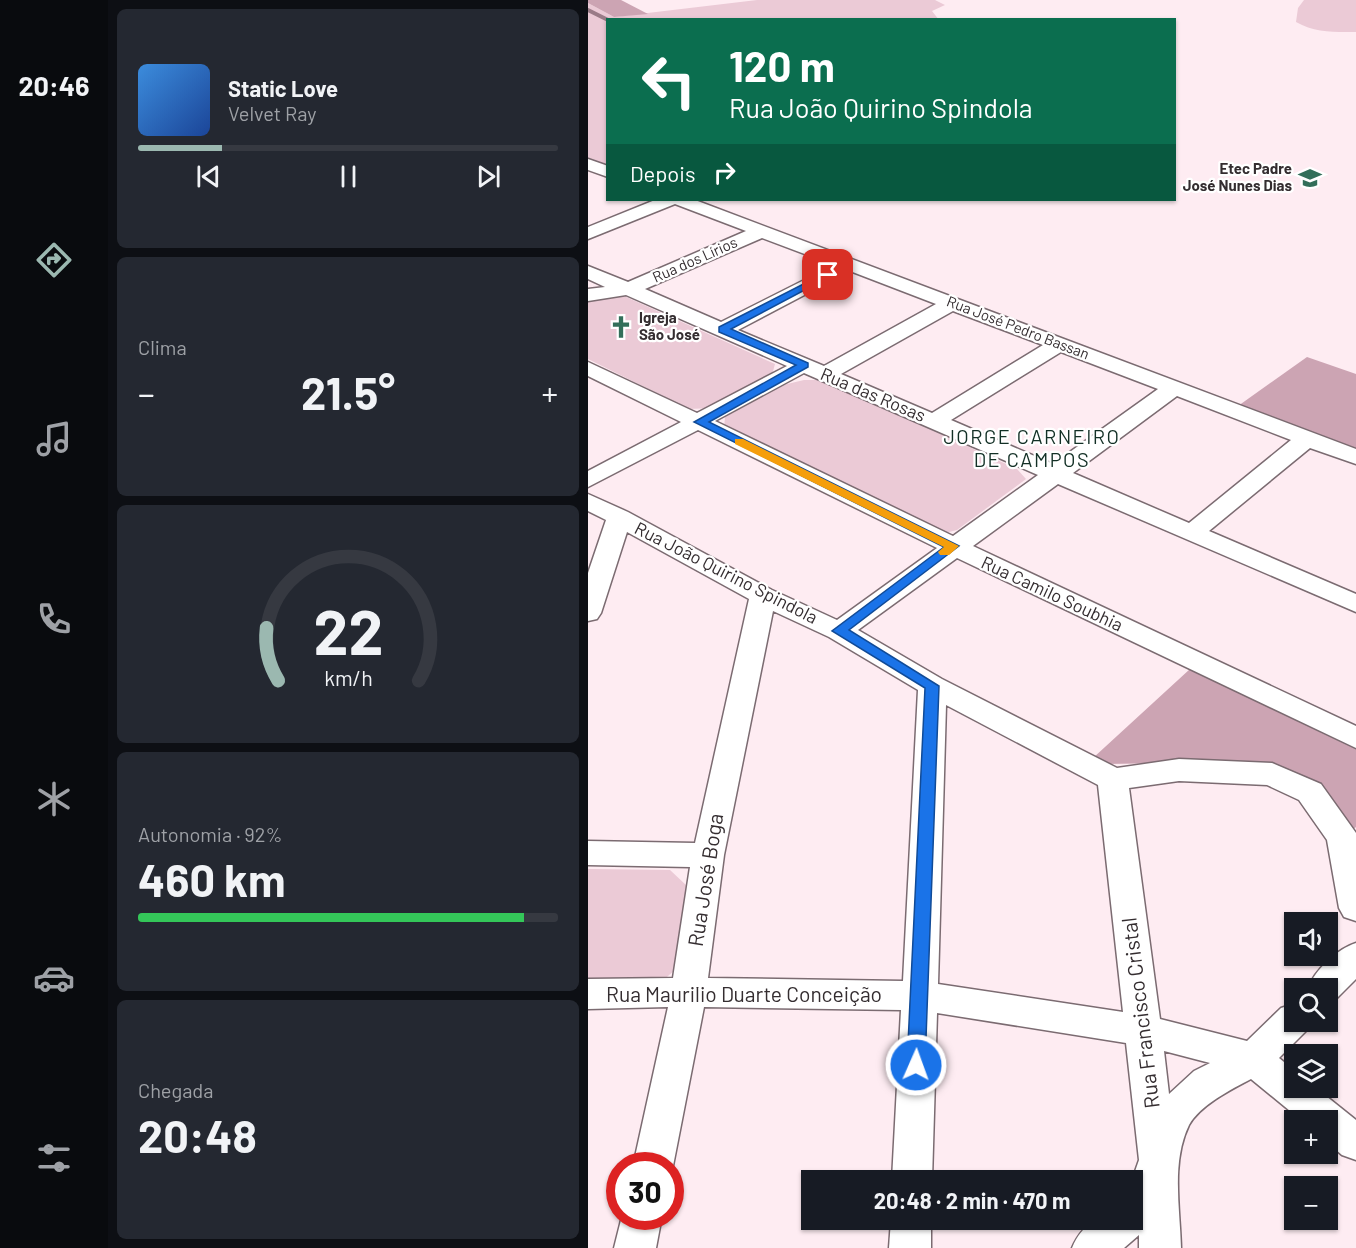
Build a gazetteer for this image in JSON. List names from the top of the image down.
{
  "streets": {
    "street": [
      "Rua dos Lírios",
      "Rua José Pedro Bassan",
      "Rua das Rosas",
      "Rua João Quirino Spindola",
      "Rua Camilo Soubhia",
      "Rua José Boga",
      "Rua Maurilio Duarte Conceição",
      "Rua Francisco Cristal"
    ]
  },
  "crossings": [
    ["Rua dos Lírios", "Rua José Pedro Bassan"],
    ["Rua dos Lírios", "Rua das Rosas"],
    ["Rua João Quirino Spindola", "Rua José Boga"],
    ["Rua João Quirino Spindola", "Rua Francisco Cristal"],
    ["Rua José Boga", "Rua Maurilio Duarte Conceição"],
    ["Rua Maurilio Duarte Conceição", "Rua Francisco Cristal"]
  ],
  "districts": ["JORGE CARNEIRO DE CAMPOS"],
  "places": {
    "school or university": ["Etec Padre José Nunes Dias"],
    "church": ["Igreja São José"]
  },
  "page": {
    "tabs": "20:46",
    "turn": ["120 m", "Rua João Quirino Spindola"],
    "song": ["Static Love", "Velvet Ray"],
    "then": "Depois",
    "tile": [
      "Clima",
      ["Autonomia · 92%", "460 km"],
      ["Chegada", "20:48"]
    ],
    "heat": ["−", "21.5°", "+"],
    "map_buttons": ["+", "−"],
    "limit": "30",
    "trip": "20:48 · 2 min · 470 m",
    "gauge": ["22", "km/h"]
  }
}
